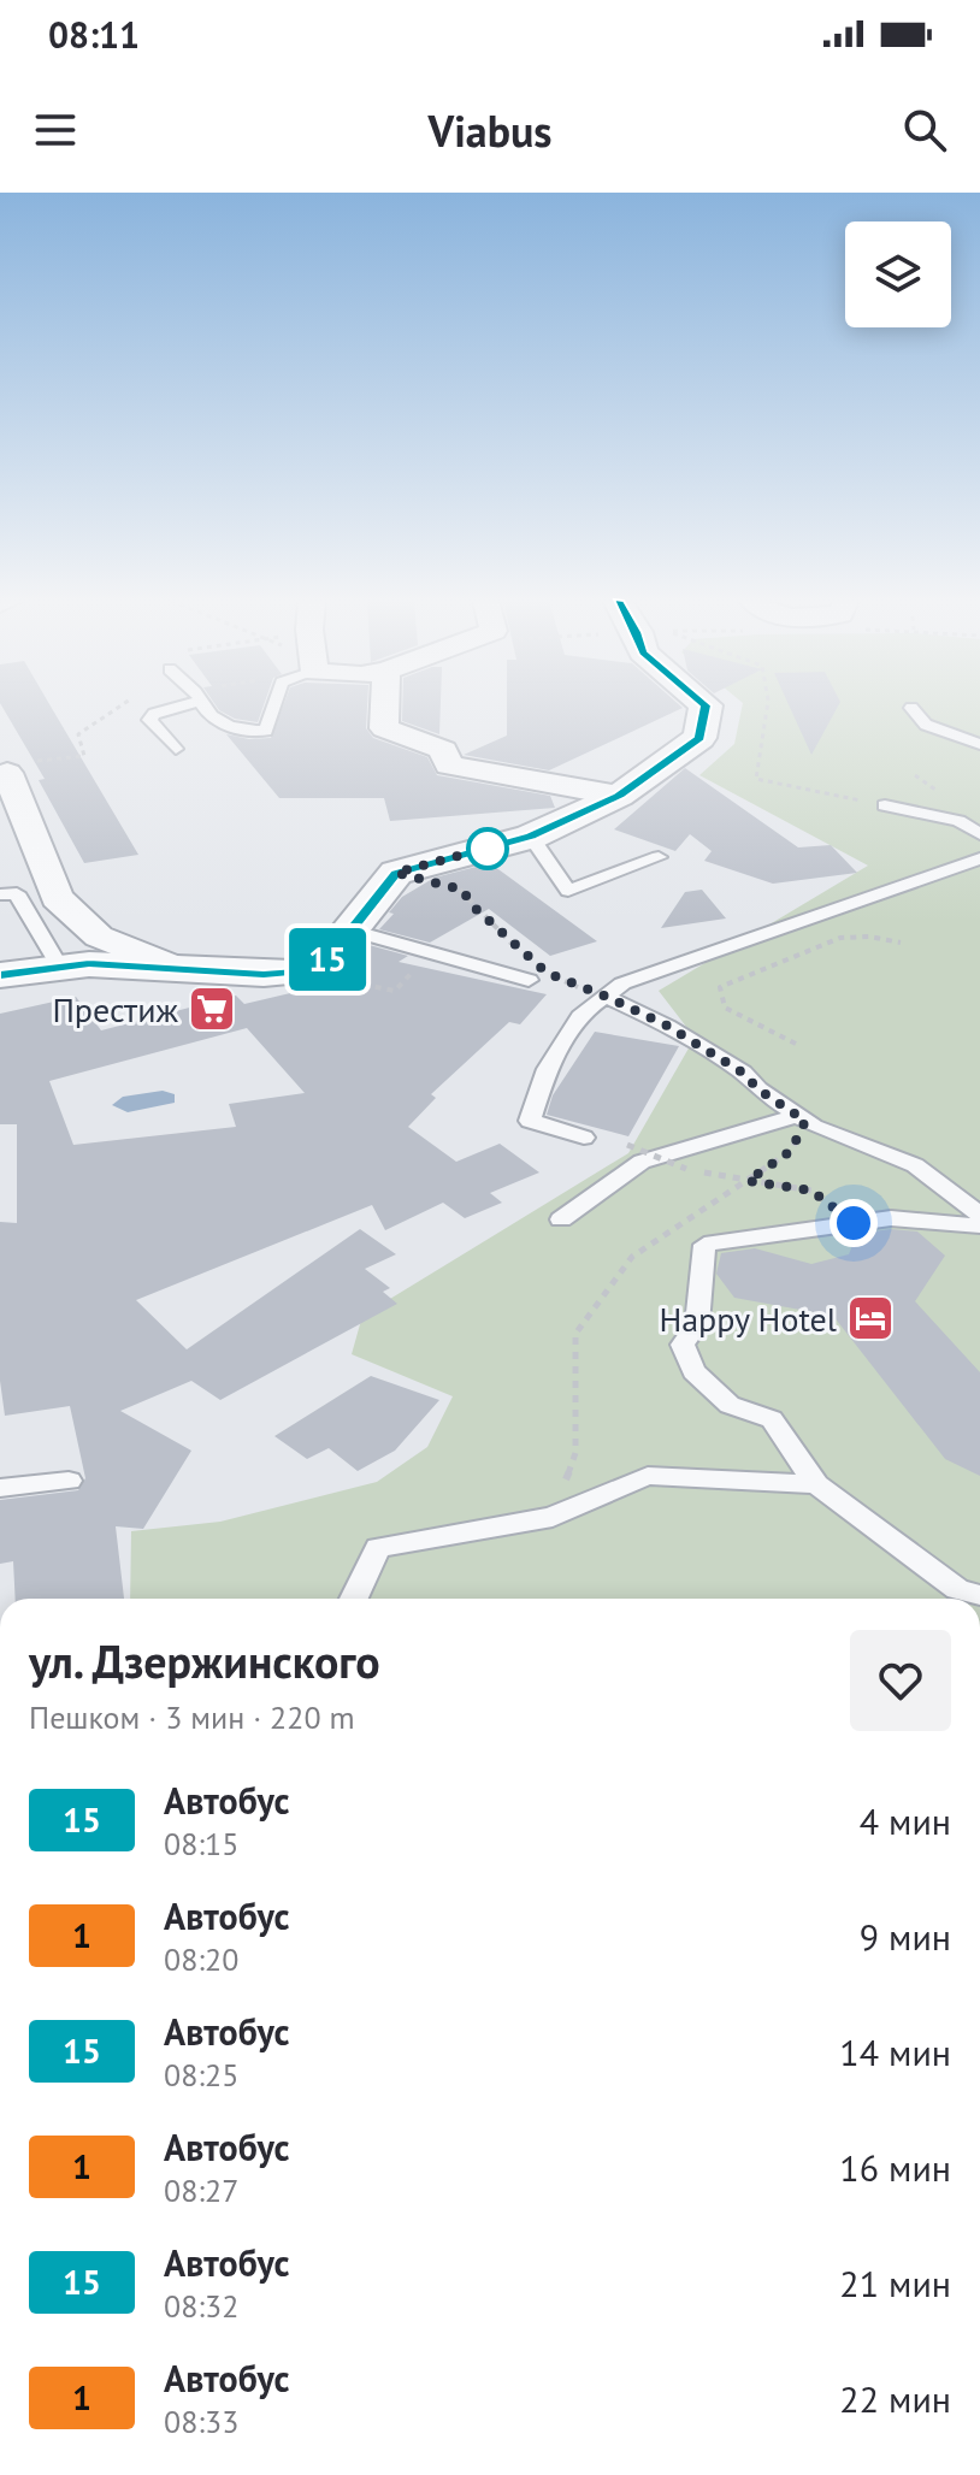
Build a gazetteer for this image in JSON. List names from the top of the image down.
{
  "places": {
    "supermarket": ["Престиж"],
    "hotel": ["Happy Hotel"]
  },
  "lines": ["bus line 15"],
  "page": {
    "status": "08:11",
    "header": "Viabus",
    "on_map": "15",
    "heading": ["ул. Дзержинского", "Пешком · 3 мин · 220 m"],
    "list": [
      {
        "mark": "15",
        "name": "Автобус",
        "note": "08:15",
        "value": "4 мин"
      },
      {
        "mark": "1",
        "name": "Автобус",
        "note": "08:20",
        "value": "9 мин"
      },
      {
        "mark": "15",
        "name": "Автобус",
        "note": "08:25",
        "value": "14 мин"
      },
      {
        "mark": "1",
        "name": "Автобус",
        "note": "08:27",
        "value": "16 мин"
      },
      {
        "mark": "15",
        "name": "Автобус",
        "note": "08:32",
        "value": "21 мин"
      },
      {
        "mark": "1",
        "name": "Автобус",
        "note": "08:33",
        "value": "22 мин"
      }
    ]
  }
}
